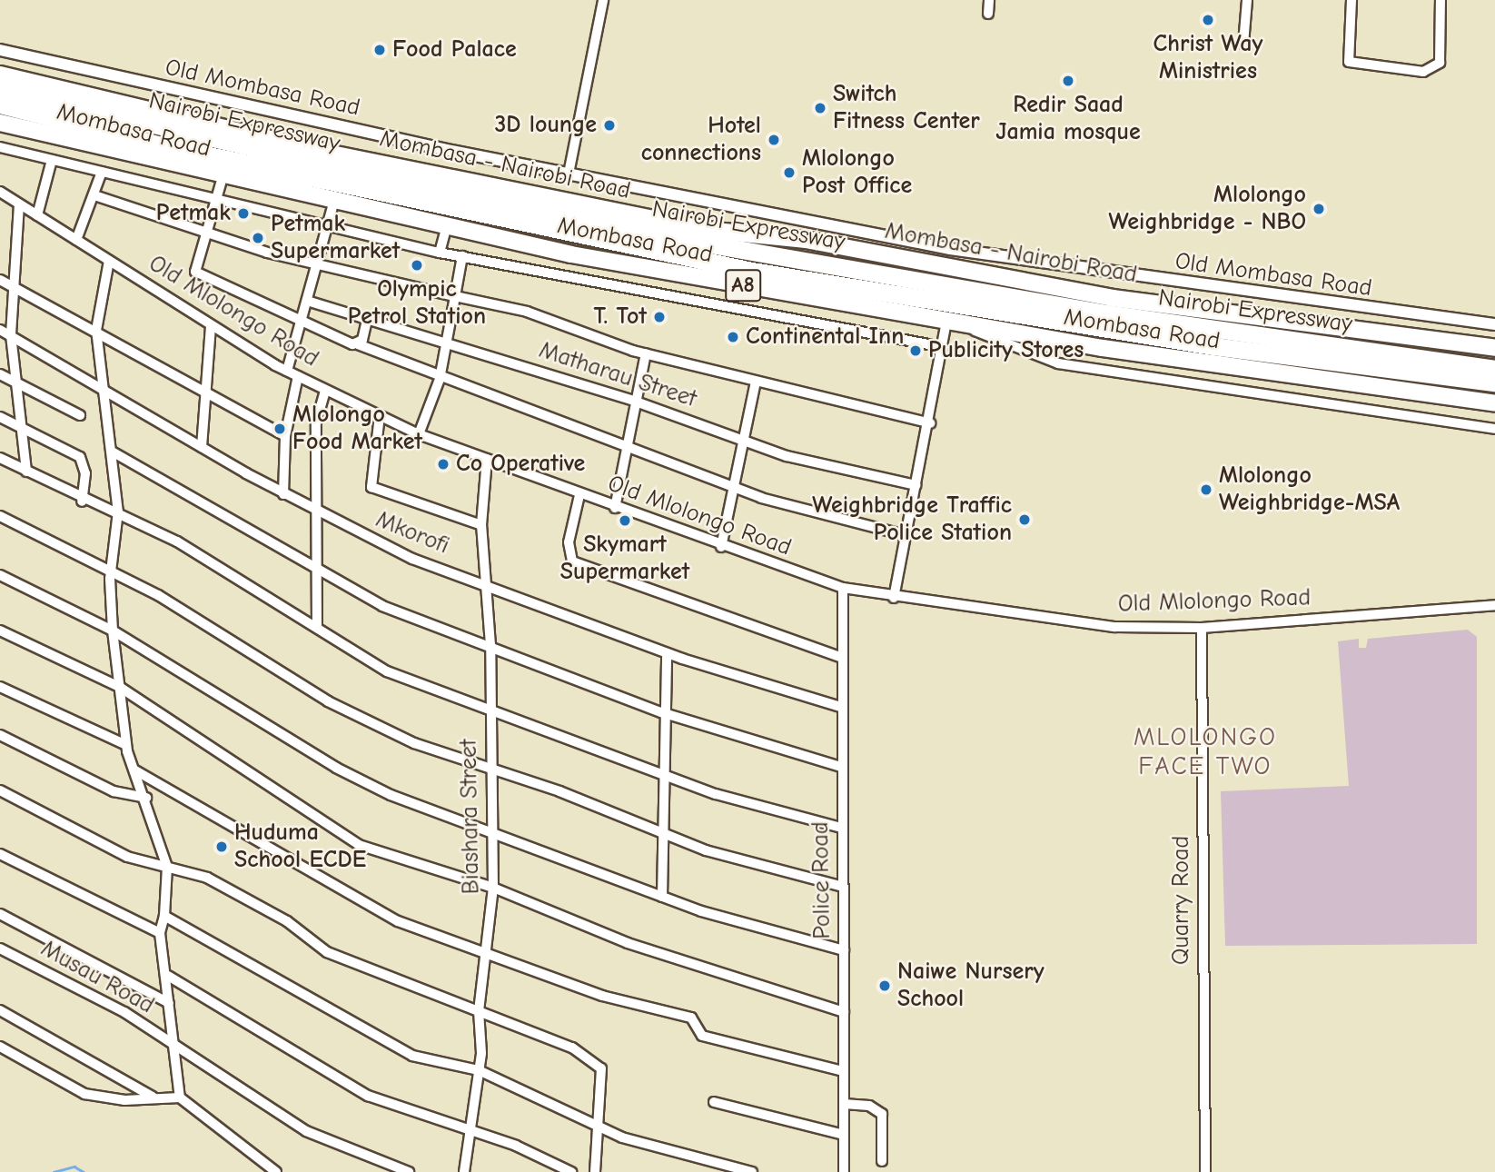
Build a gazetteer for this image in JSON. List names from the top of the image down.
{
  "streets": {
    "highway": [
      "Nairobi Expressway",
      "Mombasa Road",
      "Mombasa - Nairobi Road",
      "A8"
    ],
    "street": [
      "Old Mombasa Road",
      "Old Mlolongo Road",
      "Matharau Street",
      "Mkorofi",
      "Biashara Street",
      "Police Road",
      "Quarry Road",
      "Musau Road"
    ]
  },
  "crossings": [
    ["Old Mlolongo Road", "Biashara Street"],
    ["Old Mlolongo Road", "Police Road"],
    ["Old Mlolongo Road", "Quarry Road"],
    ["Mkorofi", "Biashara Street"],
    ["Mkorofi", "Police Road"]
  ],
  "districts": ["MLOLONGO FACE TWO"],
  "places": [
    "Christ Way Ministries",
    "Food Palace",
    "Redir Saad Jamia mosque",
    "Switch Fitness Center",
    "3D lounge",
    "Hotel connections",
    "Mlolongo Post Office",
    "Mlolongo Weighbridge - NBO",
    "Petmak",
    "Petmak Supermarket",
    "Olympic Petrol Station",
    "T. Tot",
    "Continental Inn",
    "Publicity Stores",
    "Mlolongo Food Market",
    "Co Operative",
    "Mlolongo Weighbridge-MSA",
    "Weighbridge Traffic Police Station",
    "Skymart Supermarket",
    "Huduma School ECDE",
    "Naiwe Nursery School"
  ]
}
